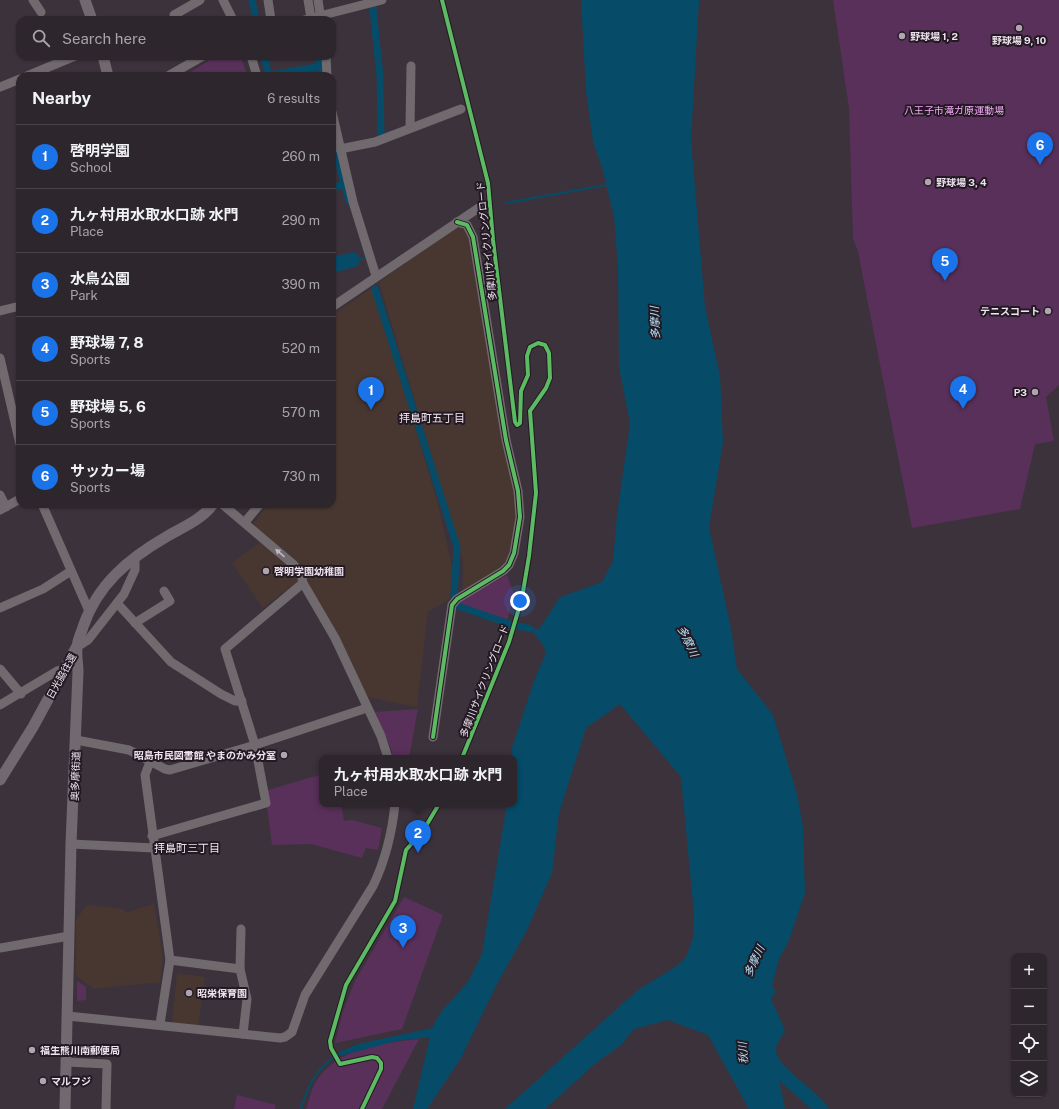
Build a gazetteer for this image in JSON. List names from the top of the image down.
{
  "streets": {
    "main road": ["日光脇往還", "奥多摩街道"],
    "cycle path": ["多摩川サイクリングロード"]
  },
  "crossings": [
    ["日光脇往還", "奥多摩街道"]
  ],
  "districts": ["拝島町五丁目", "拝島町三丁目"],
  "water": ["多摩川", "秋川"],
  "parks": ["八王子市滝ガ原運動場"],
  "places": [
    "野球場 9, 10",
    "野球場 1, 2",
    "野球場 3, 4",
    "テニスコート",
    "P3",
    "啓明学園幼稚園",
    "昭島市民図書館 やまのかみ分室",
    "昭栄保育園",
    "福生熊川南郵便局",
    "マルフジ"
  ],
  "page": {
    "search": "Search here",
    "heading": ["Nearby", "6 results"],
    "list": [
      {
        "mark": "1",
        "name": "啓明学園",
        "note": "School",
        "value": "260 m"
      },
      {
        "mark": "2",
        "name": "九ヶ村用水取水口跡 水門",
        "note": "Place",
        "value": "290 m"
      },
      {
        "mark": "3",
        "name": "水鳥公園",
        "note": "Park",
        "value": "390 m"
      },
      {
        "mark": "4",
        "name": "野球場 7, 8",
        "note": "Sports",
        "value": "520 m"
      },
      {
        "mark": "5",
        "name": "野球場 5, 6",
        "note": "Sports",
        "value": "570 m"
      },
      {
        "mark": "6",
        "name": "サッカー場",
        "note": "Sports",
        "value": "730 m"
      }
    ],
    "pins": [
      "6",
      "5",
      "4",
      "1",
      "2",
      "3"
    ],
    "popup": ["九ヶ村用水取水口跡 水門", "Place"],
    "map_buttons": ["+", "−"]
  }
}
